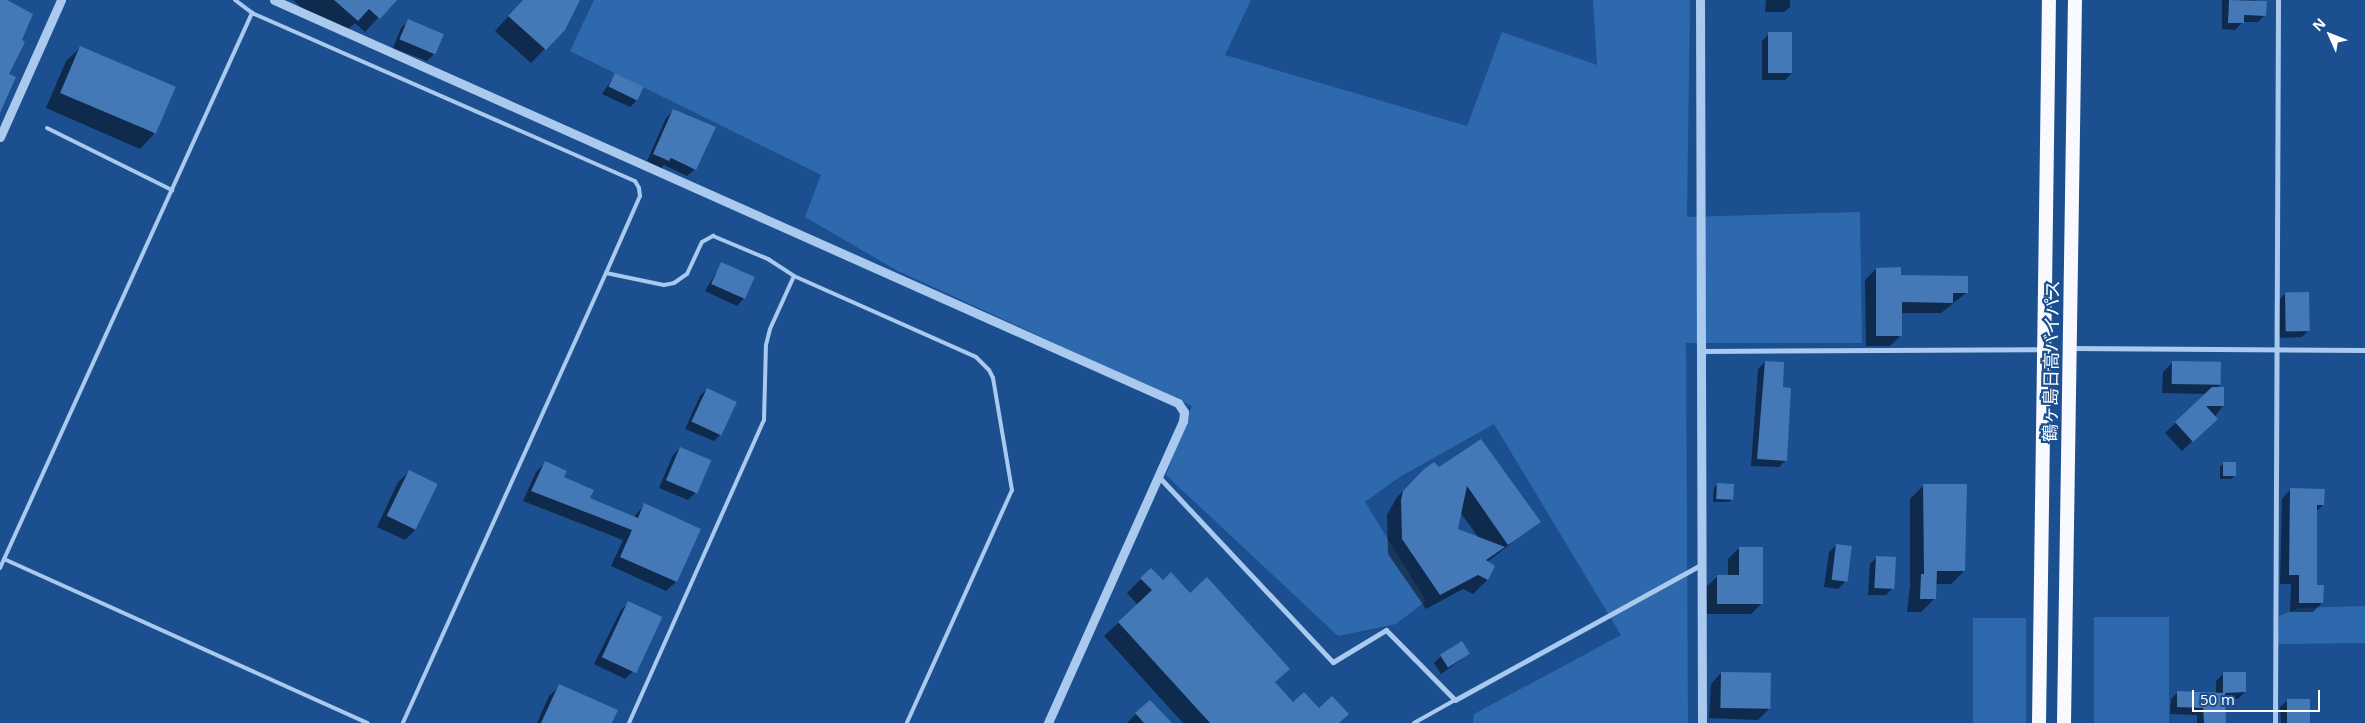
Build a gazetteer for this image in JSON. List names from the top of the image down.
{
  "streets": {
    "highway": ["鶴ヶ島日高バイパス"]
  },
  "scale_bar": "50 m",
  "north": "top left"
}
